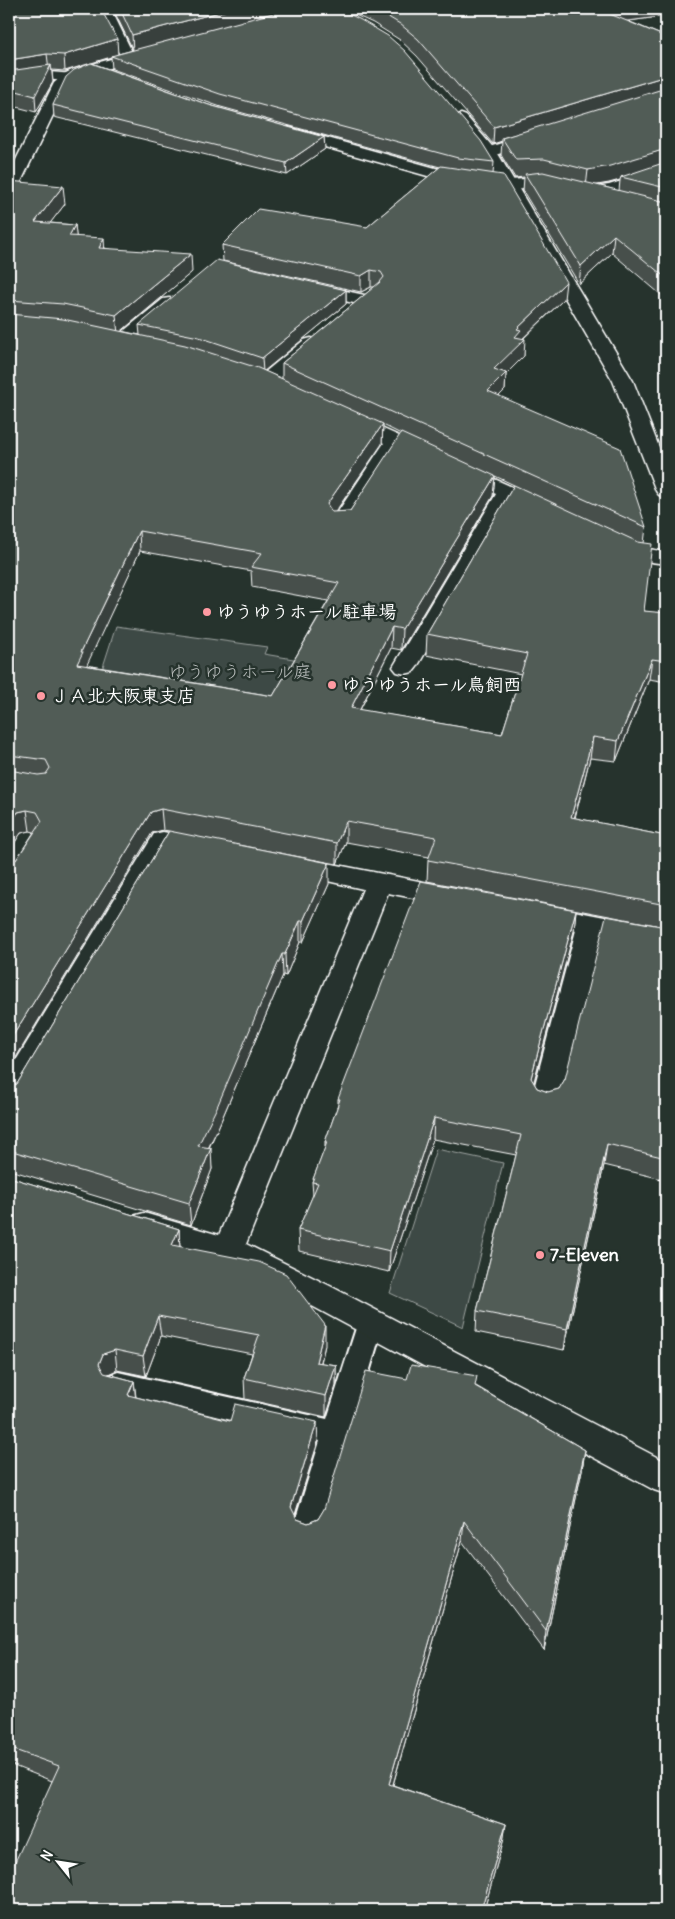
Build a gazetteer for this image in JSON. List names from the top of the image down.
{
  "parks": ["ゆうゆうホール庭"],
  "places": [
    "ゆうゆうホール駐車場",
    "ゆうゆうホール鳥飼西",
    "ＪＡ北大阪東支店",
    "7-Eleven"
  ],
  "north": "top left"
}
